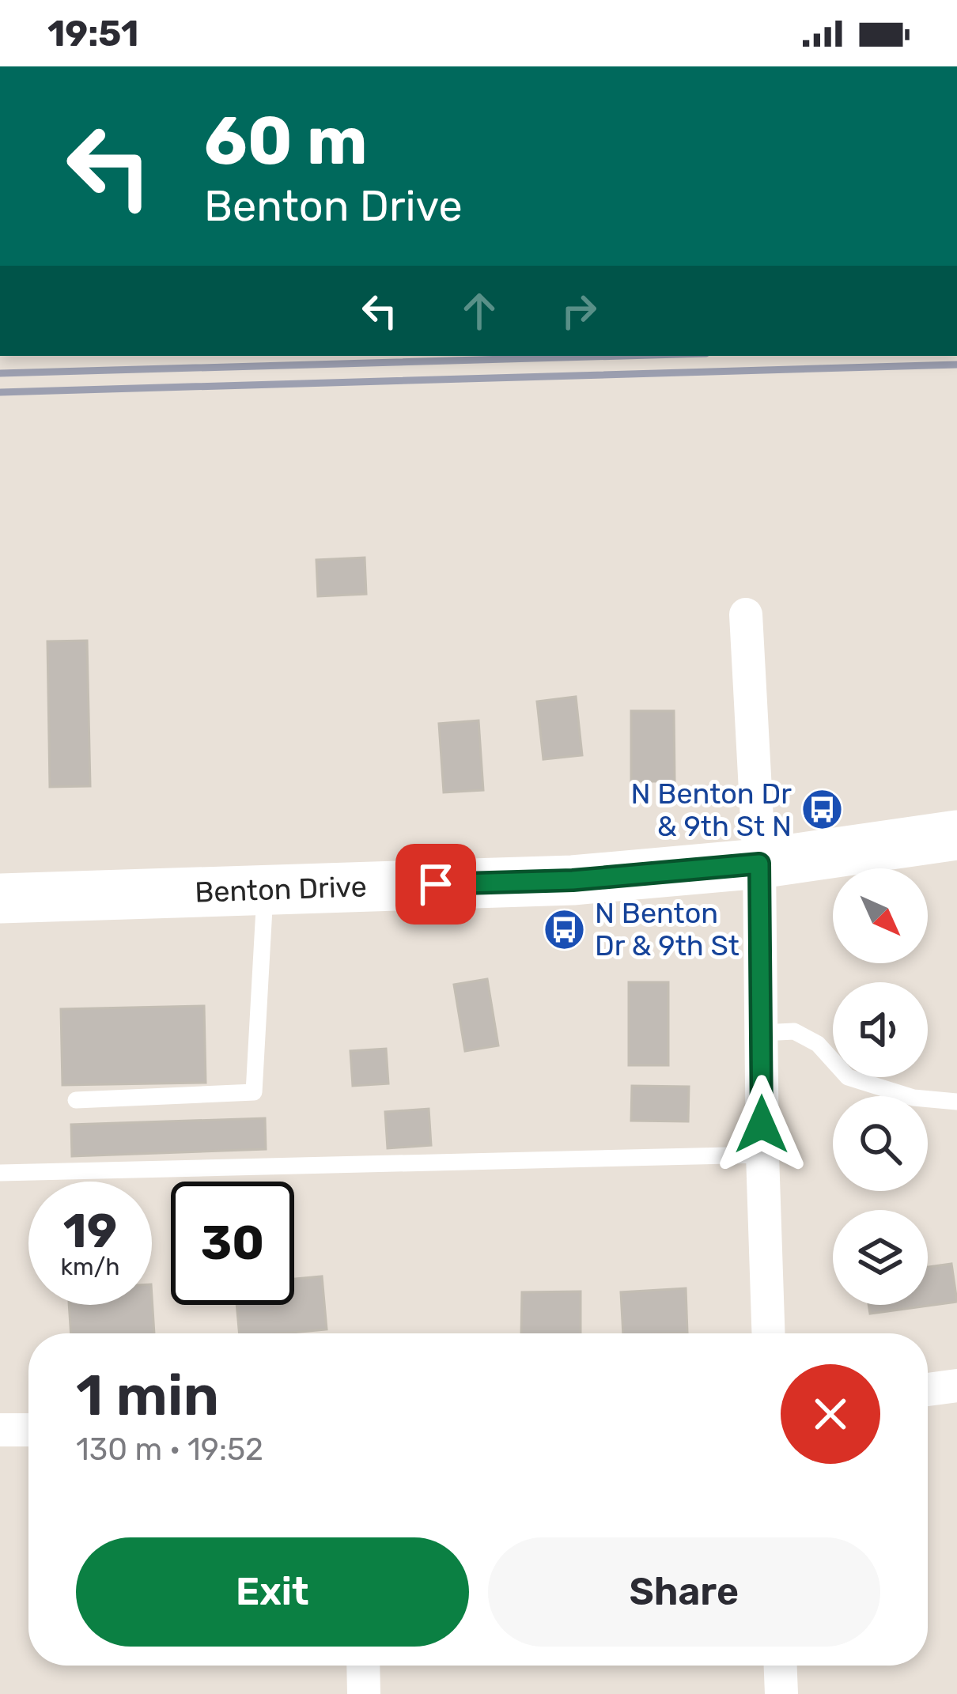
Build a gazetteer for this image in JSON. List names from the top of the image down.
{
  "streets": {
    "main road": ["Benton Drive"]
  },
  "places": {
    "bus stop": ["N Benton Dr & 9th St N", "N Benton Dr & 9th St"]
  },
  "north": "bottom right",
  "page": {
    "status": "19:51",
    "turn": ["60 m", "Benton Drive"],
    "speed": "19 km/h",
    "limit": "30",
    "heading": ["1 min", "130 m · 19:52"],
    "buttons": ["Exit", "Share"]
  }
}
